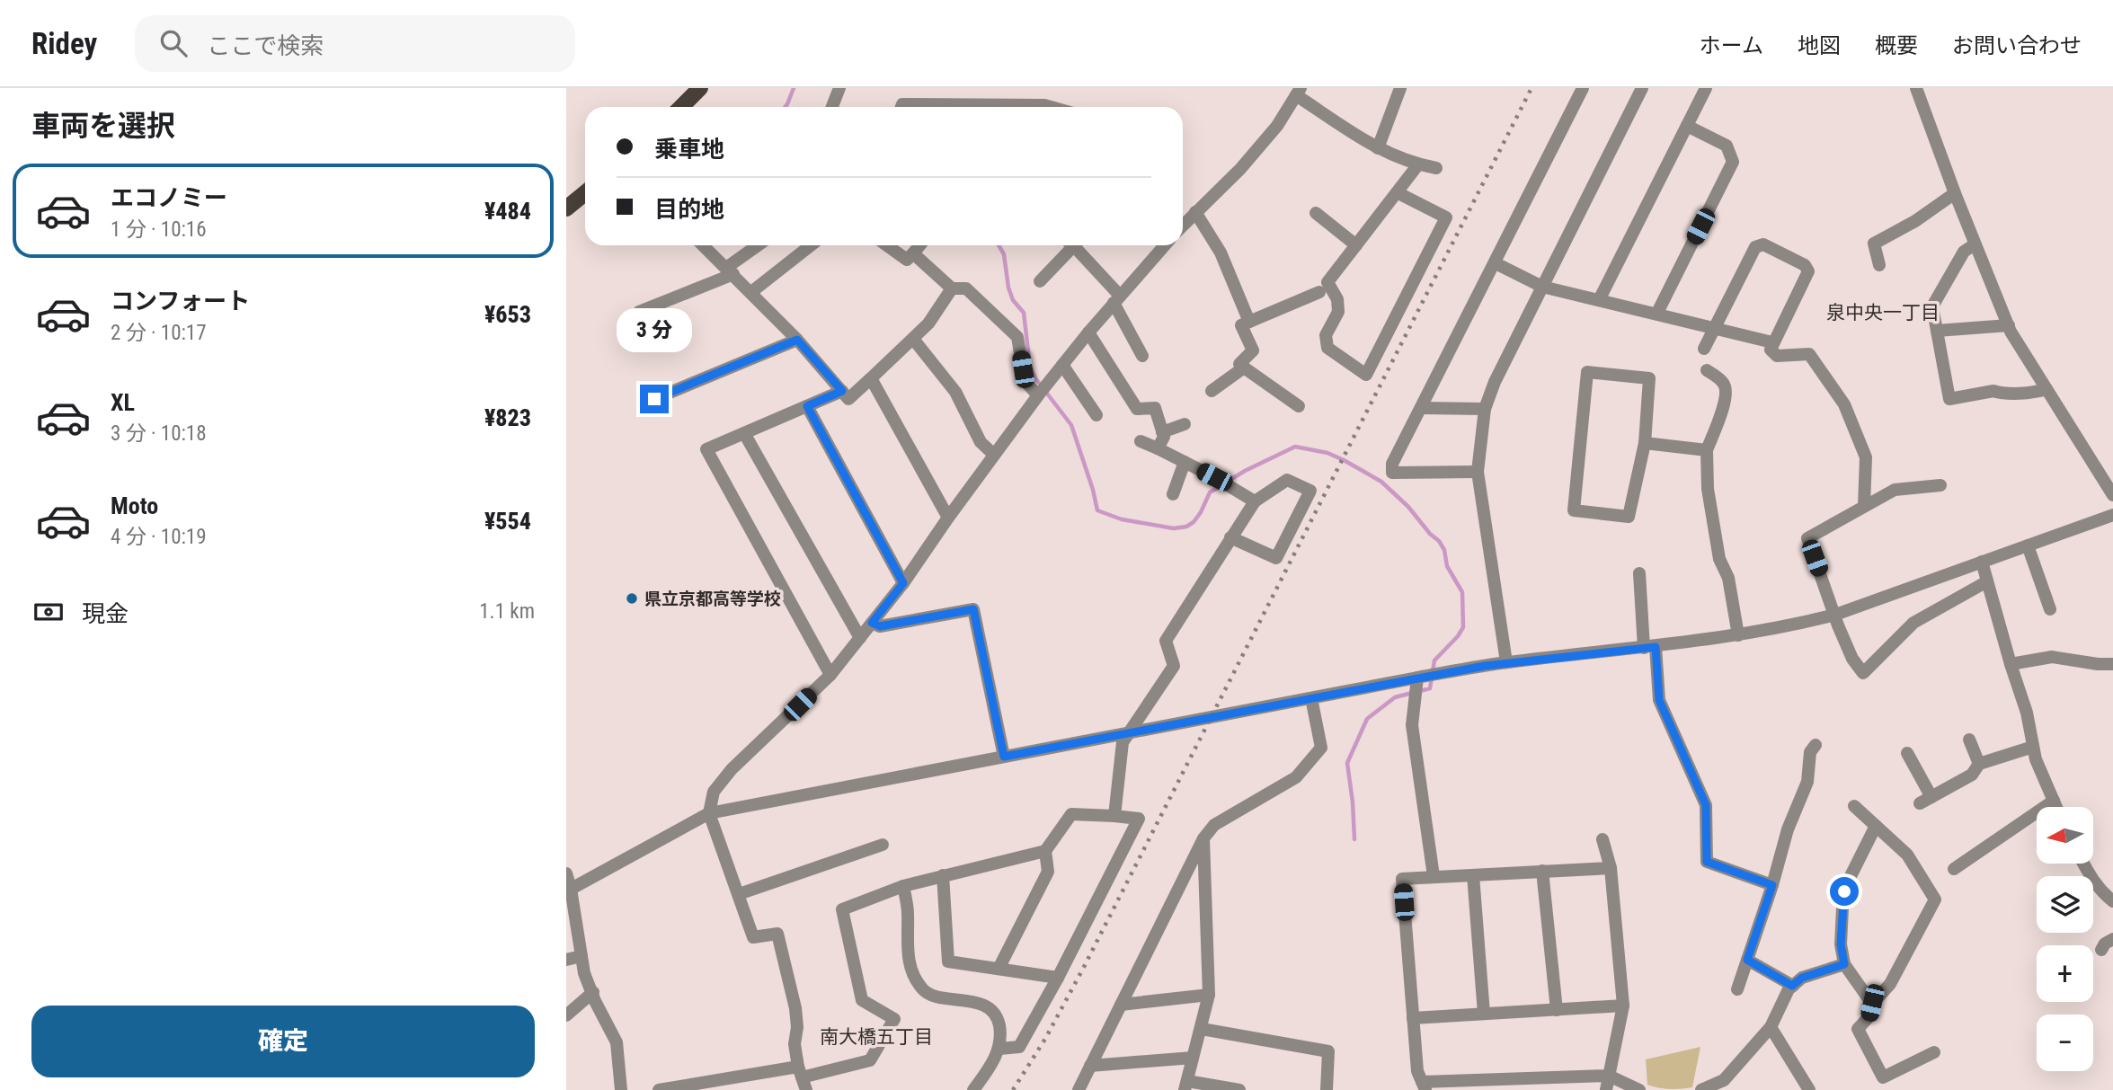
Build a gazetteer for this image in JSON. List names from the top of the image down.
{
  "districts": ["泉中央一丁目", "南大橋五丁目"],
  "places": ["県立京都高等学校"],
  "north": "left",
  "page": {
    "header": "Ridey",
    "search": "ここで検索",
    "nav": [
      "ホーム",
      "地図",
      "概要",
      "お問い合わせ"
    ],
    "heading": "車両を選択",
    "banner": ["乗車地", "目的地"],
    "list": [
      {
        "name": "エコノミー",
        "note": "1 分 · 10:16",
        "value": "¥484"
      },
      {
        "name": "コンフォート",
        "note": "2 分 · 10:17",
        "value": "¥653"
      },
      {
        "name": "XL",
        "note": "3 分 · 10:18",
        "value": "¥823"
      },
      {
        "name": "Moto",
        "note": "4 分 · 10:19",
        "value": "¥554"
      }
    ],
    "bubble": "3 分",
    "pay": ["現金", "1.1 km"],
    "map_buttons": ["+", "−"],
    "buttons": "確定"
  }
}
